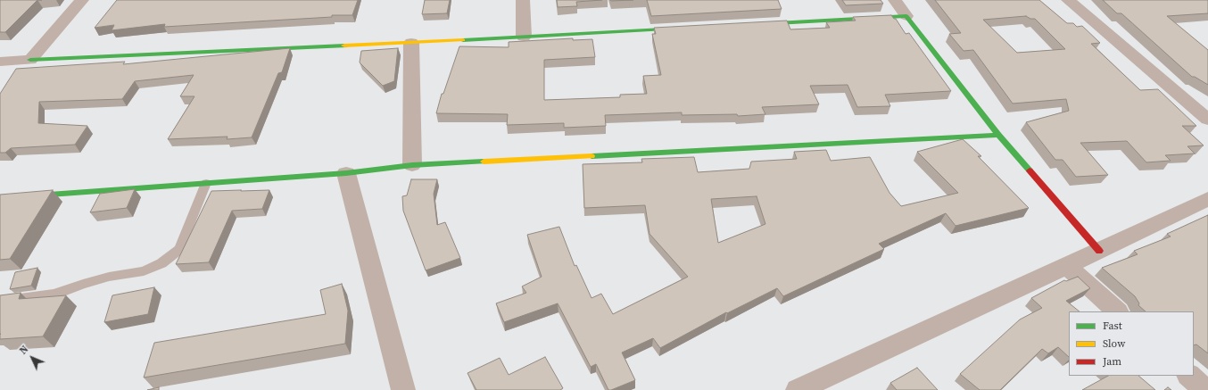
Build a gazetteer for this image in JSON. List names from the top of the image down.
{
  "legend": ["Fast", "Slow", "Jam"],
  "north": "top left"
}
